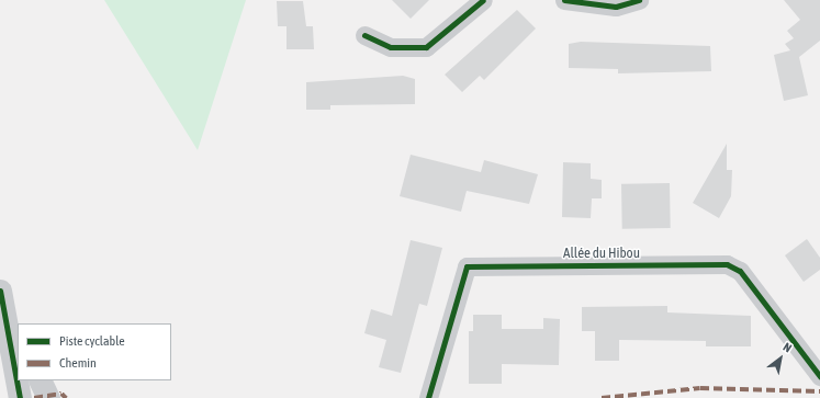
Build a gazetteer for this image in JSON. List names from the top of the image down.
{
  "streets": {
    "street": ["Allée du Hibou"]
  },
  "legend": ["Piste cyclable", "Chemin"],
  "north": "top right"
}
